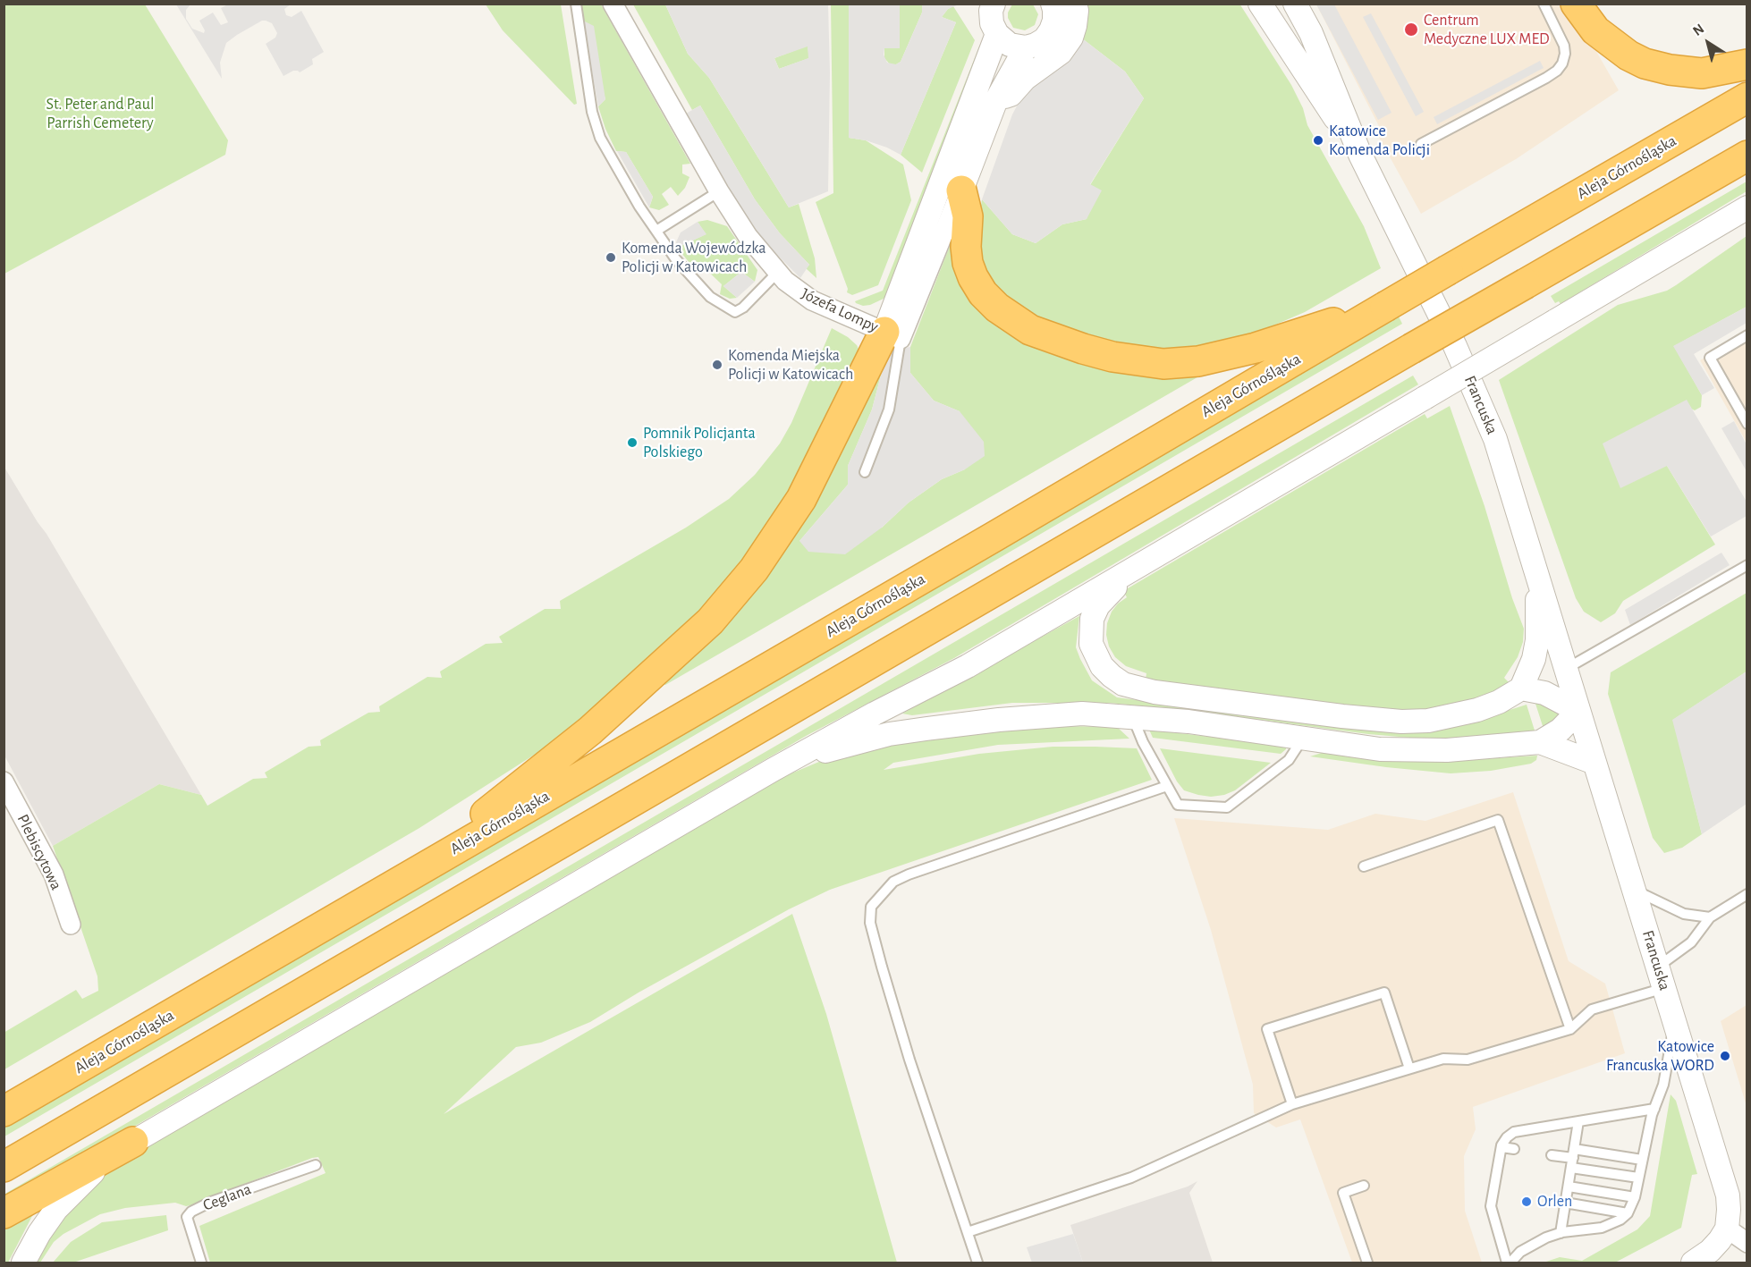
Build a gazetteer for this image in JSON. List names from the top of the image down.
{
  "streets": {
    "highway": ["Aleja Górnośląska"],
    "street": ["Józefa Lompy", "Francuska", "Plebiscytowa"],
    "lane": ["Ceglana"]
  },
  "parks": ["St. Peter and Paul Parrish Cemetery"],
  "places": [
    "Centrum Medyczne LUX MED",
    "Katowice Komenda Policji",
    "Komenda Wojewódzka Policji w Katowicach",
    "Komenda Miejska Policji w Katowicach",
    "Pomnik Policjanta Polskiego",
    "Katowice Francuska WORD",
    "Orlen"
  ],
  "north": "top left"
}
